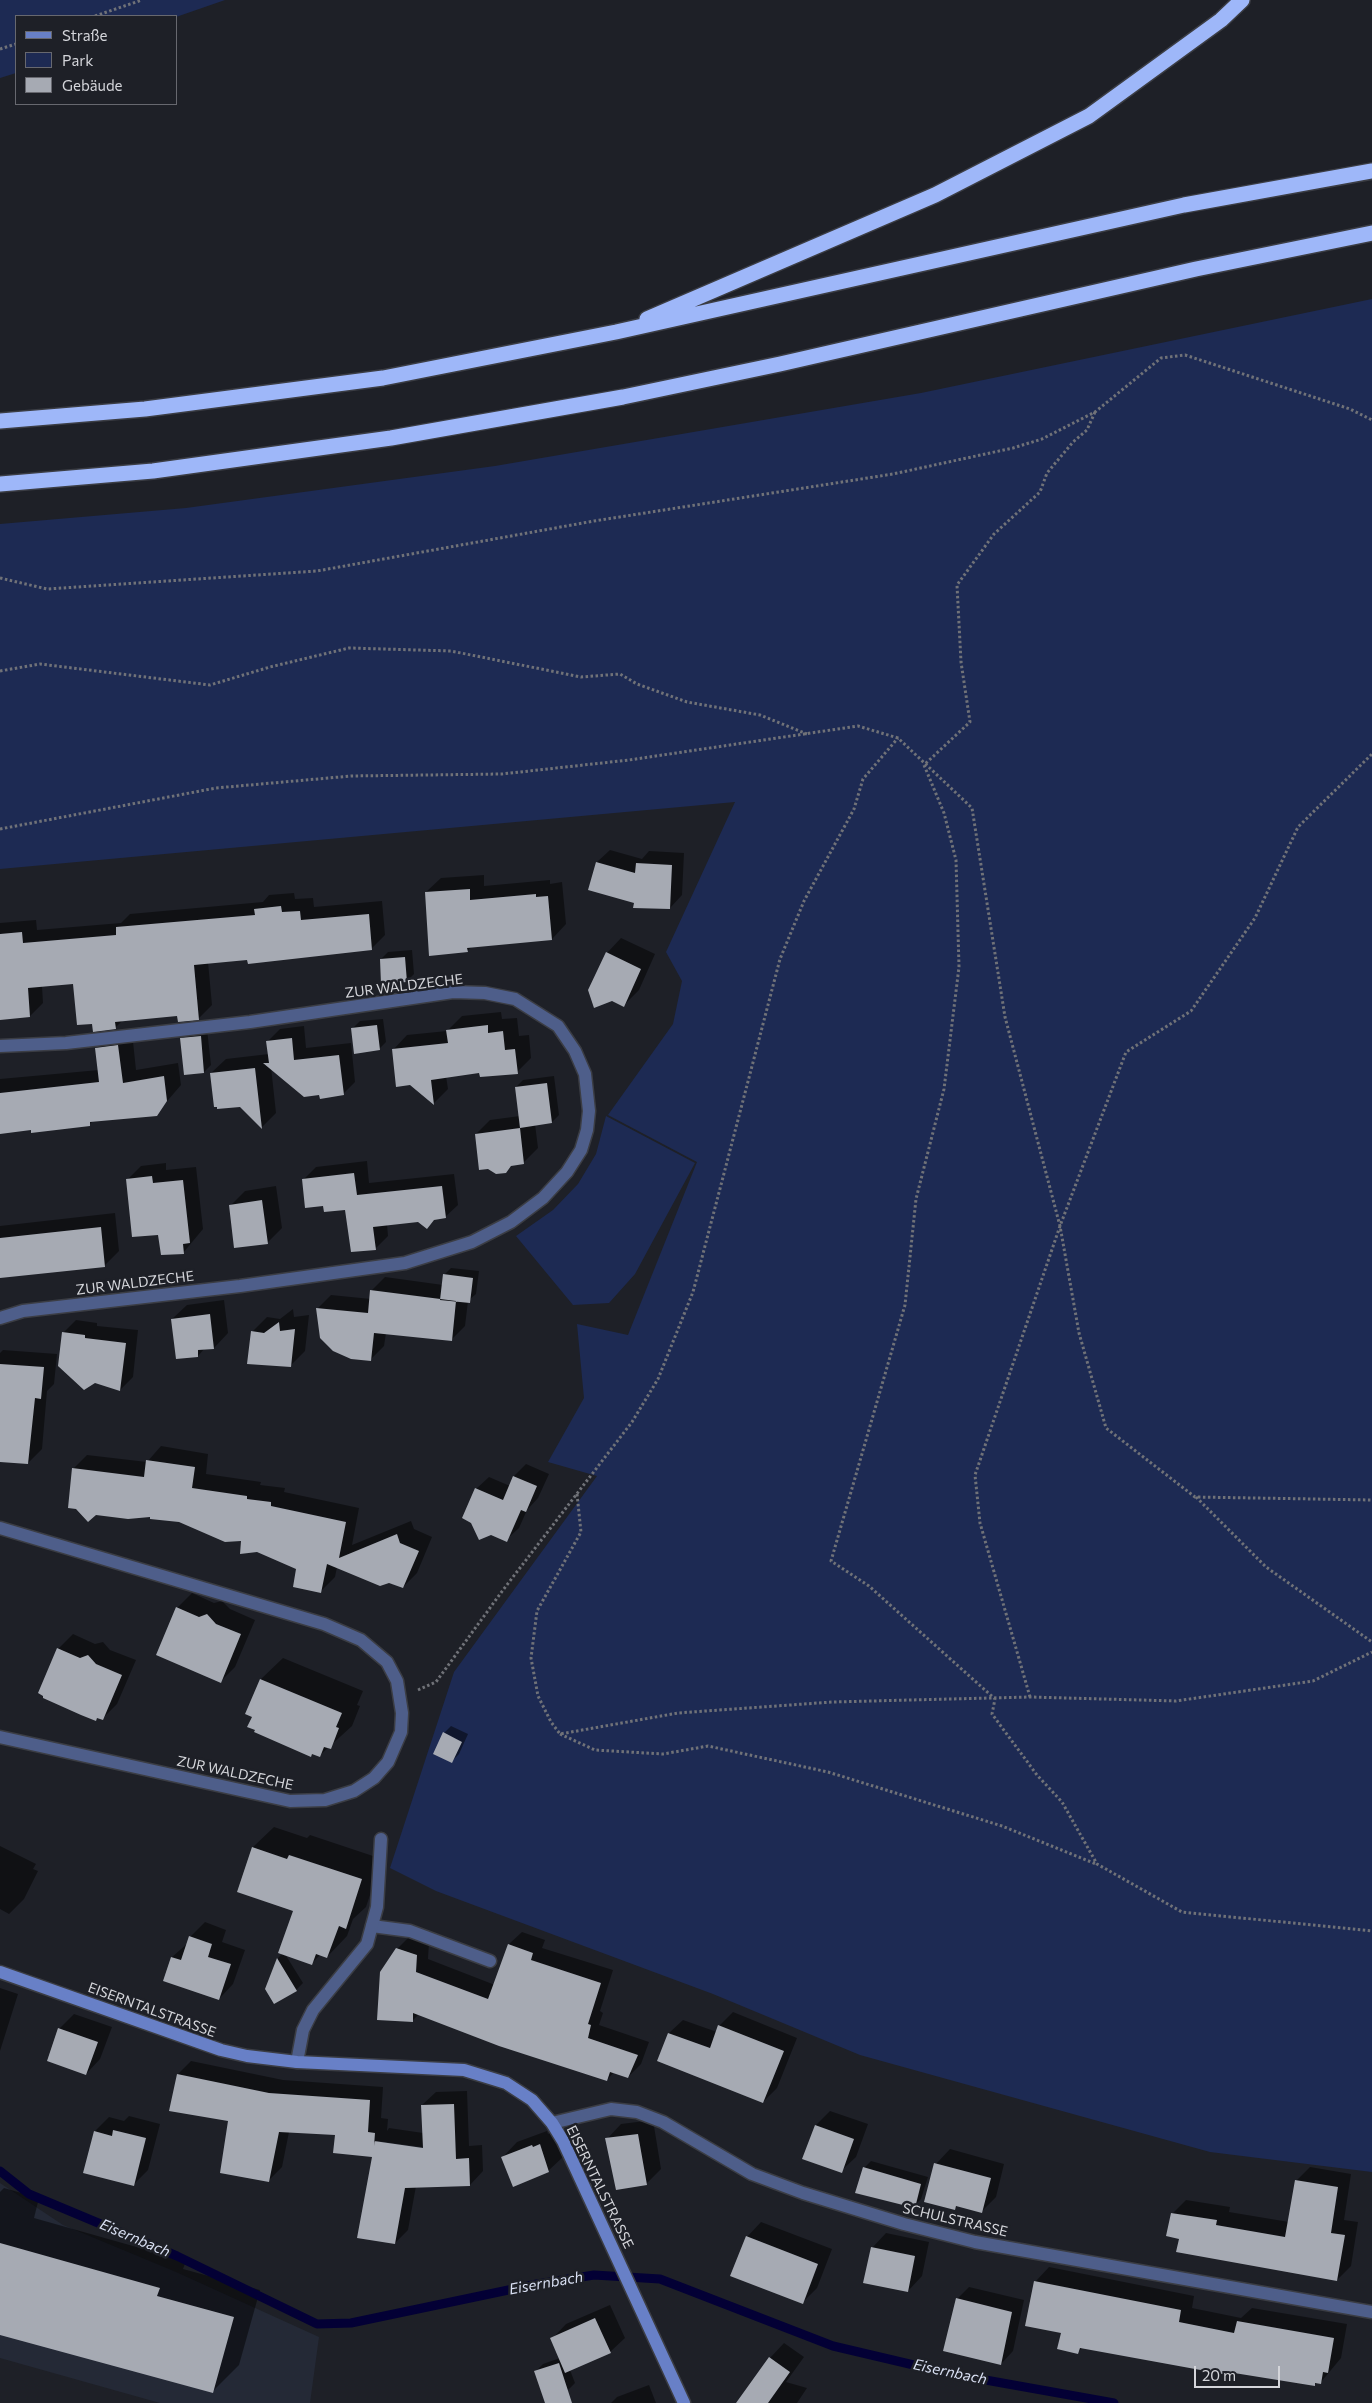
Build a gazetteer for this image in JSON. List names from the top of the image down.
{
  "streets": {
    "main road": ["EISERNTALSTRASSE"],
    "street": ["ZUR WALDZECHE", "SCHULSTRASSE"]
  },
  "crossings": [
    ["EISERNTALSTRASSE", "SCHULSTRASSE"]
  ],
  "water": ["Eisernbach"],
  "legend": ["Straße", "Park", "Gebäude"],
  "scale_bar": "20 m"
}
